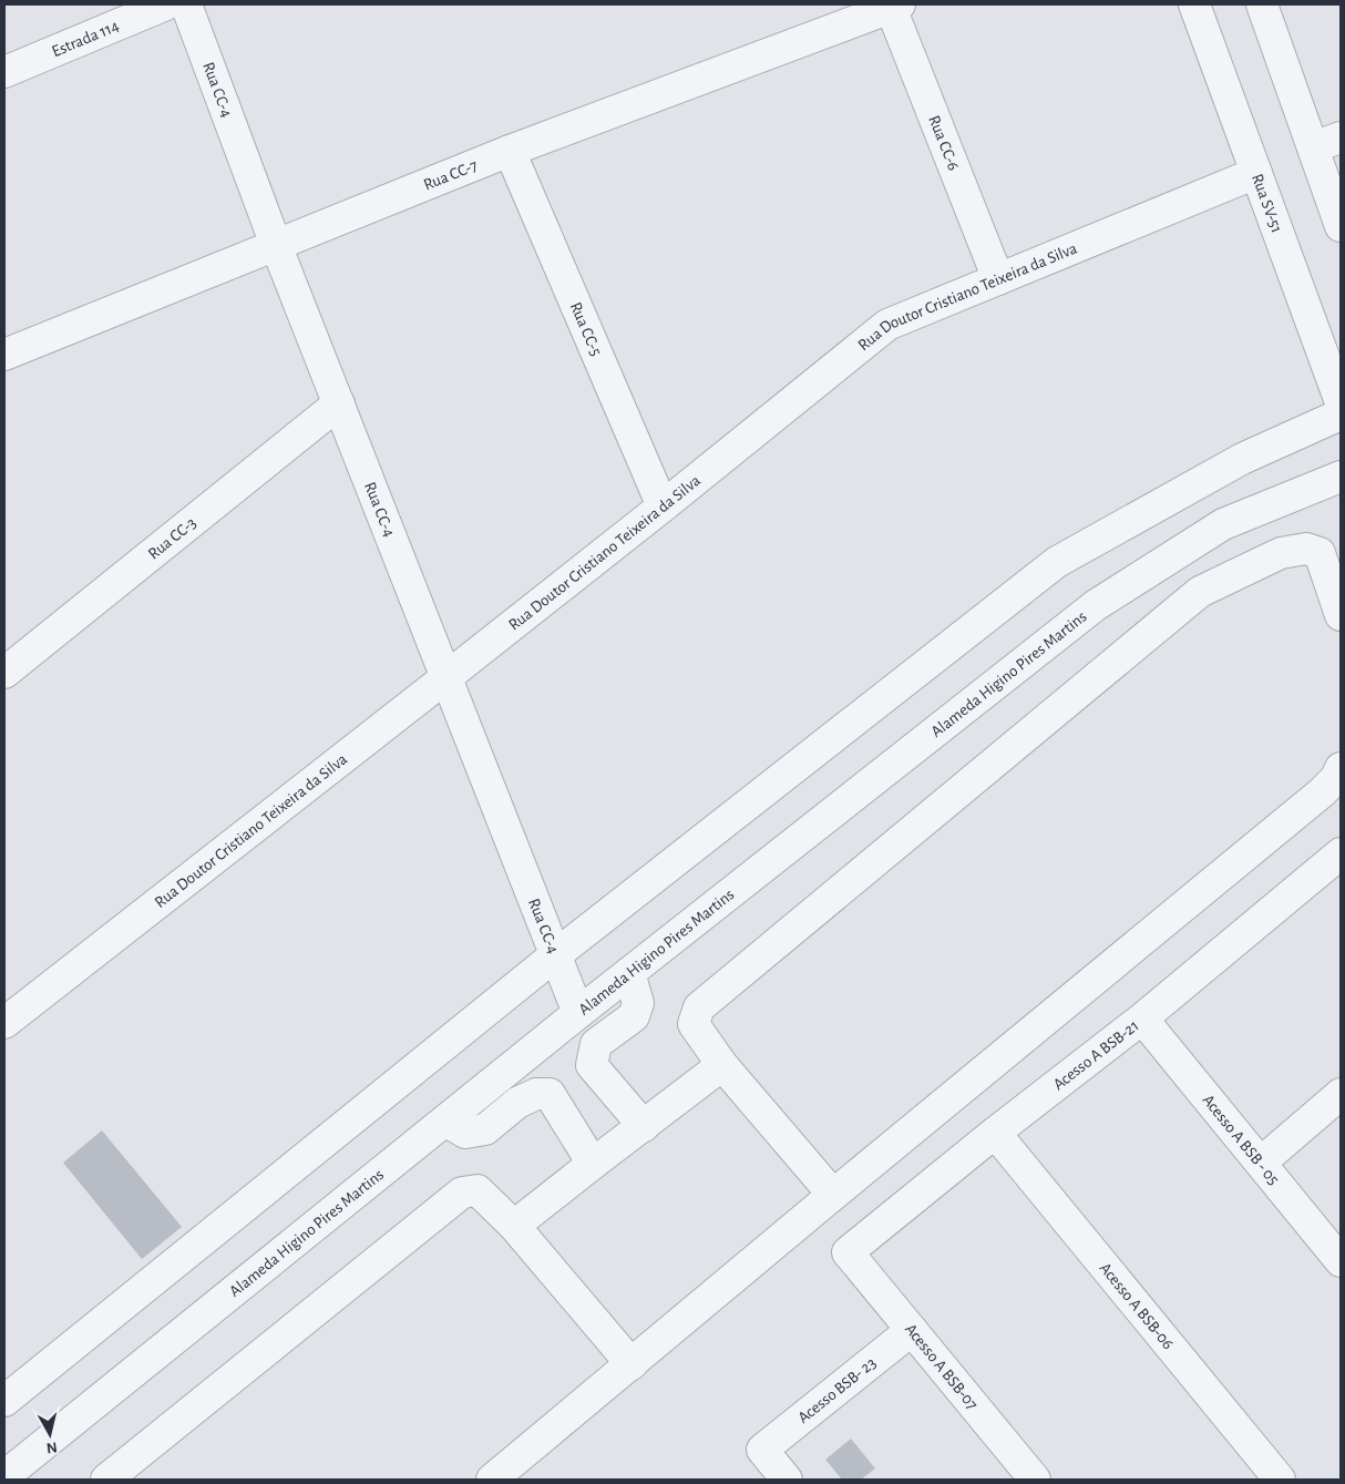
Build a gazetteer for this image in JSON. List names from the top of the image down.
{
  "streets": {
    "street": [
      "Estrada 114",
      "Rua CC-4",
      "Rua CC-6",
      "Rua CC-7",
      "Rua SV-51",
      "Rua Doutor Cristiano Teixeira da Silva",
      "Rua CC-5",
      "Rua CC-3",
      "Alameda Higino Pires Martins",
      "Acesso A BSB-21",
      "Acesso A BSB - 05",
      "Acesso A BSB-06",
      "Acesso A BSB-07",
      "Acesso BSB- 23"
    ]
  },
  "crossings": [
    ["Rua CC-4", "Rua CC-7"],
    ["Rua CC-4", "Rua Doutor Cristiano Teixeira da Silva"],
    ["Rua CC-4", "Rua CC-3"],
    ["Rua CC-4", "Alameda Higino Pires Martins"],
    ["Rua CC-6", "Rua CC-7"],
    ["Rua CC-6", "Rua Doutor Cristiano Teixeira da Silva"],
    ["Rua CC-7", "Rua CC-5"],
    ["Rua SV-51", "Rua Doutor Cristiano Teixeira da Silva"],
    ["Rua Doutor Cristiano Teixeira da Silva", "Rua CC-5"],
    ["Acesso A BSB-21", "Acesso A BSB - 05"],
    ["Acesso A BSB-21", "Acesso A BSB-06"],
    ["Acesso A BSB-21", "Acesso A BSB-07"],
    ["Acesso A BSB-07", "Acesso BSB- 23"]
  ],
  "north": "bottom"
}
